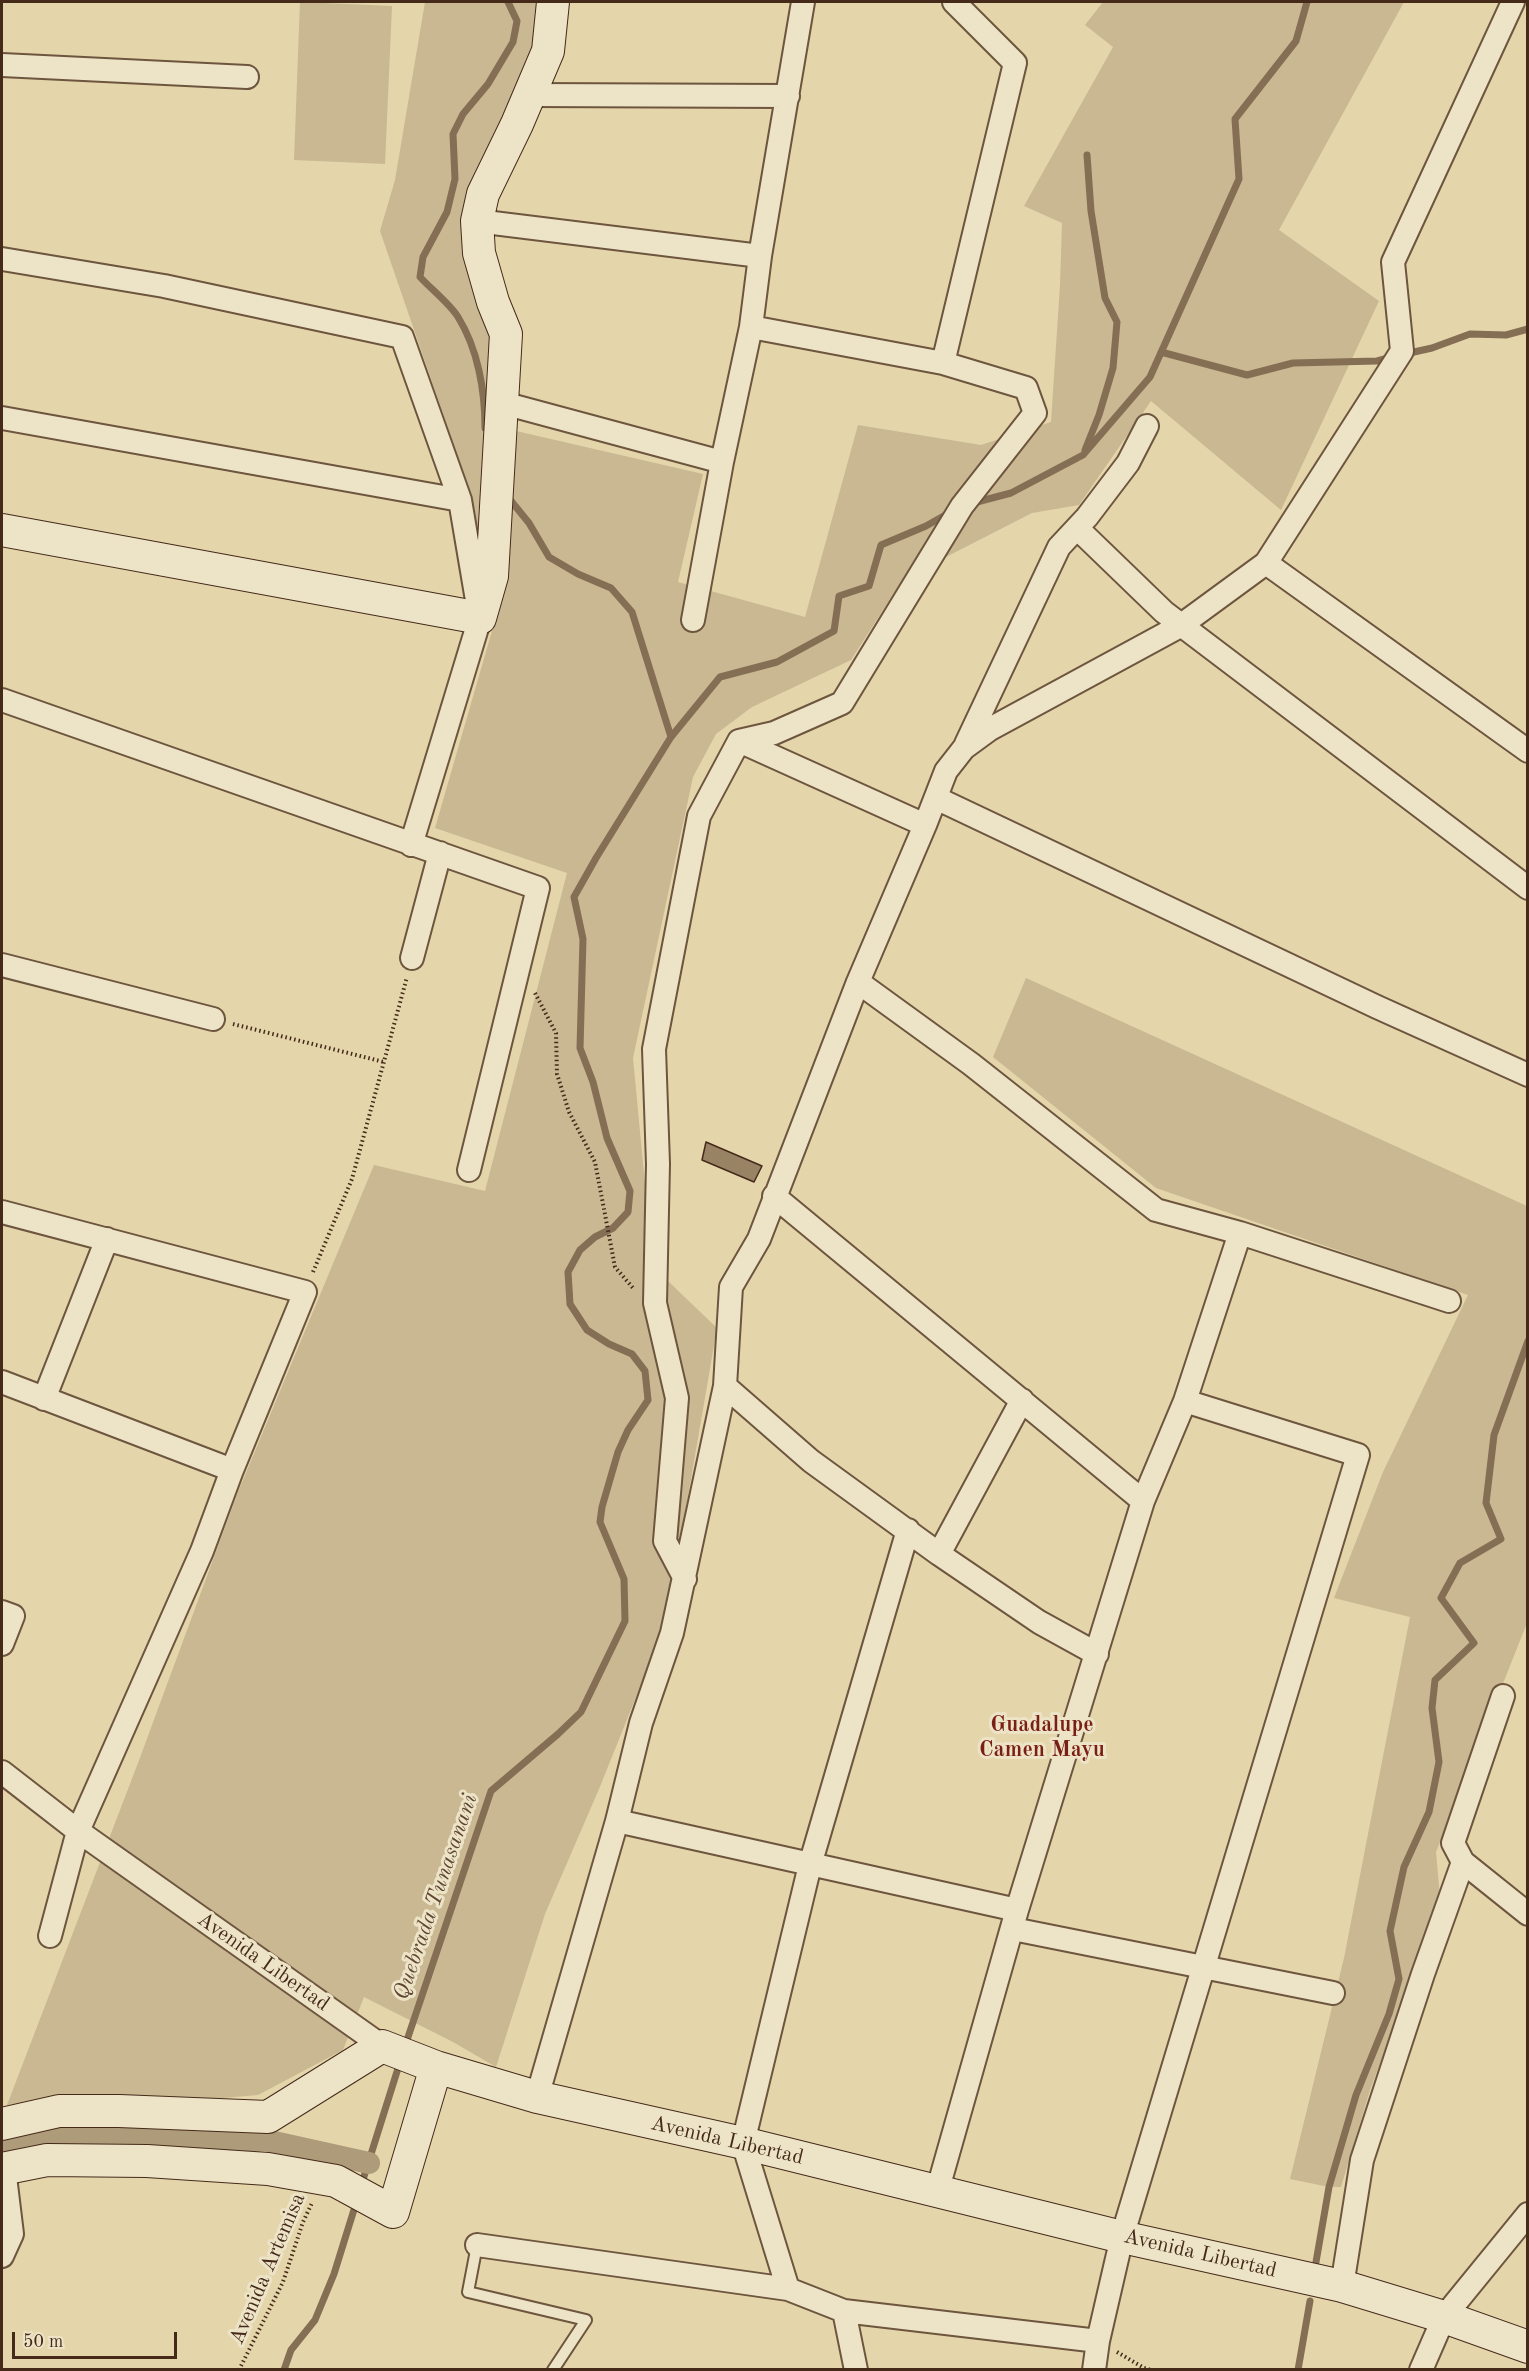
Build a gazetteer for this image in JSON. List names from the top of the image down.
{
  "streets": {
    "main road": ["Avenida Libertad"],
    "path": ["Avenida Artemisa"]
  },
  "districts": ["Guadalupe Camen Mayu"],
  "water": ["Quebrada Tunasanani"],
  "scale_bar": "50 m"
}
